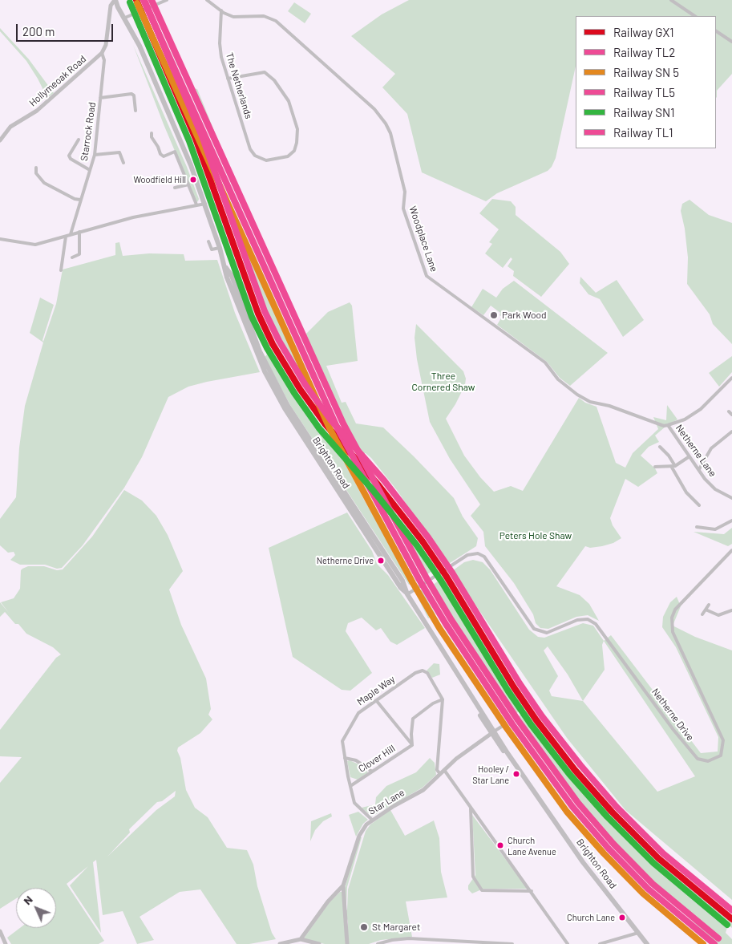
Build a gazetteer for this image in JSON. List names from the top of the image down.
{
  "streets": {
    "highway": ["Brighton Road"],
    "street": [
      "Hollymeoak Road",
      "The Netherlands",
      "Starrock Road",
      "Woodplace Lane",
      "Netherne Lane",
      "Maple Way",
      "Netherne Drive",
      "Clover Hill",
      "Star Lane"
    ]
  },
  "crossings": [
    ["Hollymeoak Road", "Starrock Road"],
    ["The Netherlands", "Woodplace Lane"],
    ["Woodplace Lane", "Netherne Lane"],
    ["Brighton Road", "Netherne Drive"],
    ["Brighton Road", "Star Lane"],
    ["Maple Way", "Clover Hill"],
    ["Maple Way", "Star Lane"]
  ],
  "parks": ["Three Cornered Shaw", "Peters Hole Shaw"],
  "places": [
    "Woodfield Hill",
    "Park Wood",
    "Netherne Drive",
    "Hooley / Star Lane",
    "Church Lane Avenue",
    "Church Lane",
    "St Margaret"
  ],
  "lines": [
    "rail line GX1",
    "rail line TL2",
    "rail line TL5",
    "rail line TL1",
    "rail line SN1"
  ],
  "legend": [
    "Railway GX1",
    "Railway TL2",
    "Railway SN 5",
    "Railway TL5",
    "Railway SN1",
    "Railway TL1"
  ],
  "scale_bar": "200 m",
  "north": "top left"
}
